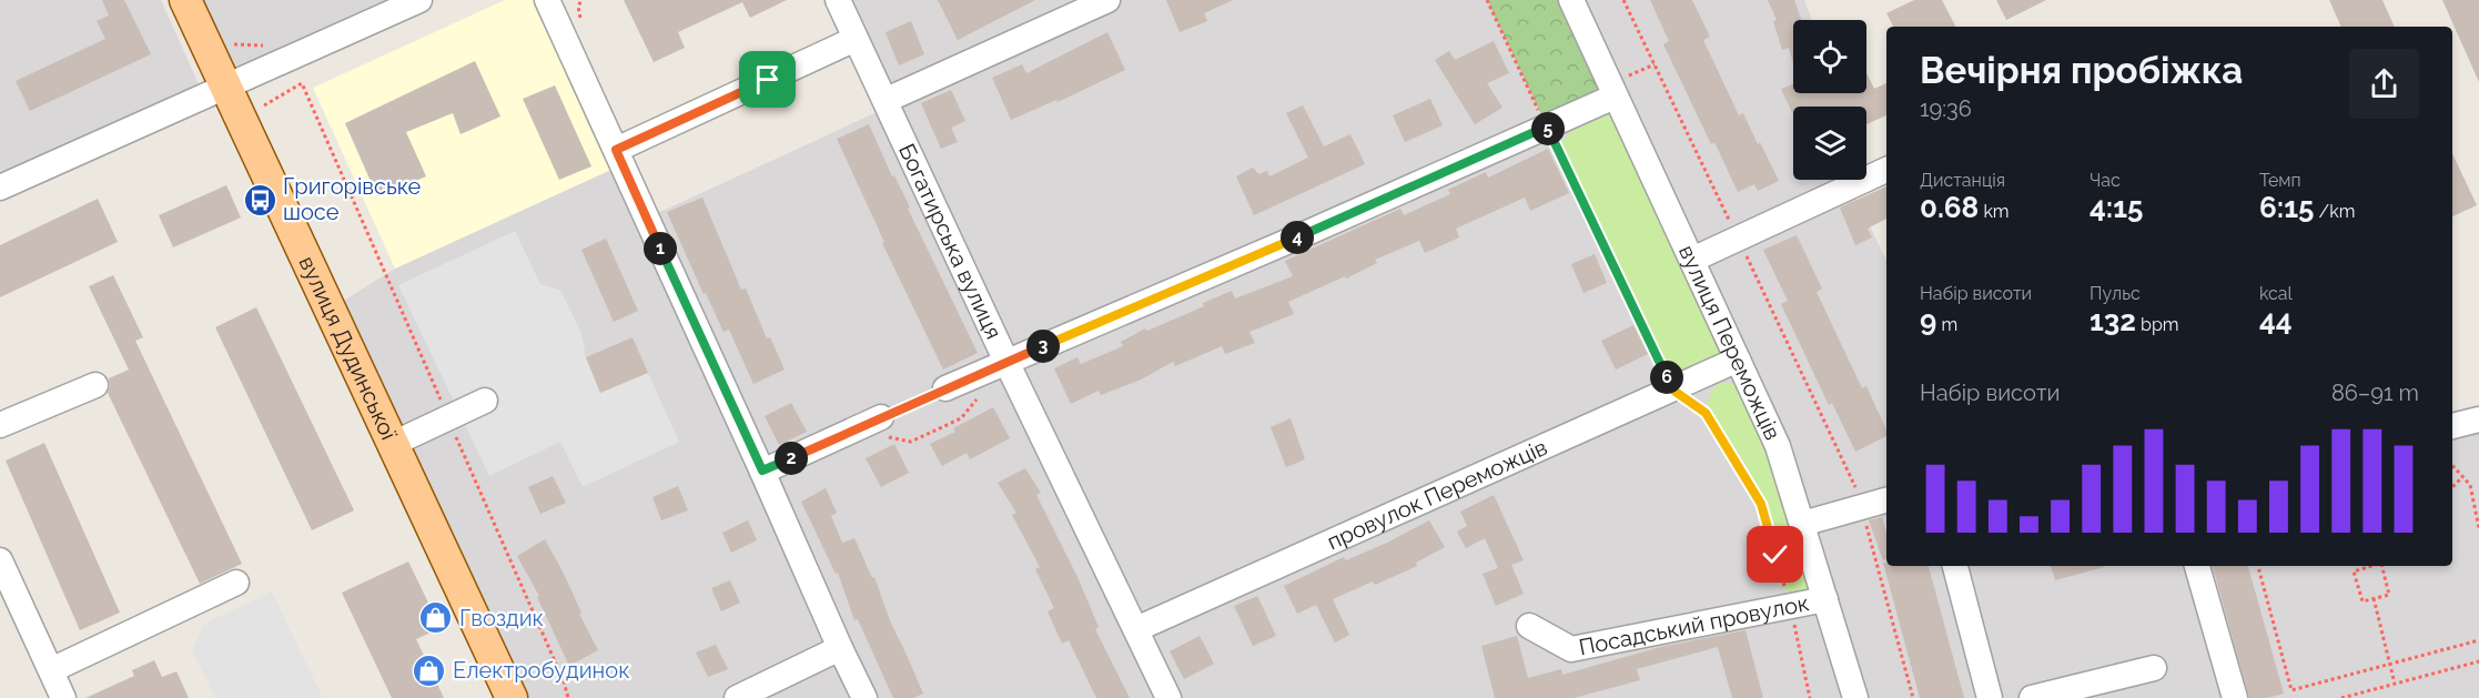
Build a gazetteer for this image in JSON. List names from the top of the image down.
{
  "streets": {
    "main road": ["вулиця Дудинської"],
    "street": [
      "Богатирська вулиця",
      "вулиця Переможців",
      "провулок Переможців",
      "Посадський провулок"
    ]
  },
  "crossings": [
    ["Богатирська вулиця", "провулок Переможців"],
    ["вулиця Переможців", "провулок Переможців"],
    ["вулиця Переможців", "Посадський провулок"]
  ],
  "places": {
    "bus stop": ["Григорівське шосе"],
    "shop": ["Гвоздик", "Електробудинок"]
  },
  "page": {
    "heading": ["Вечірня пробіжка", "19:36"],
    "pins": [
      "5",
      "4",
      "1",
      "3",
      "6",
      "2"
    ],
    "stats": [
      ["Дистанція", "0.68 km"],
      ["Час", "4:15"],
      ["Темп", "6:15 /km"],
      ["Набір висоти", "9 m"],
      ["Пульс", "132 bpm"],
      ["kcal", "44"]
    ],
    "chart": ["Набір висоти", "86–91 m"]
  }
}
